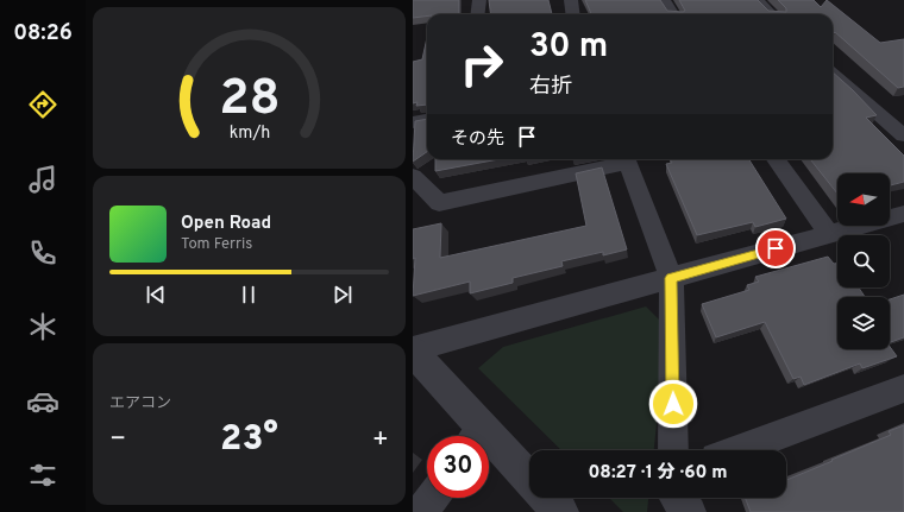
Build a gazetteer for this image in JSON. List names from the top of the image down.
{
  "north": "left",
  "page": {
    "tabs": "08:26",
    "turn": ["30 m", "右折"],
    "then": "その先",
    "song": ["Open Road", "Tom Ferris"],
    "tile": "エアコン",
    "heat": ["−", "23°", "+"],
    "limit": "30",
    "trip": "08:27 · 1 分 · 60 m",
    "gauge": ["28", "km/h"]
  }
}
